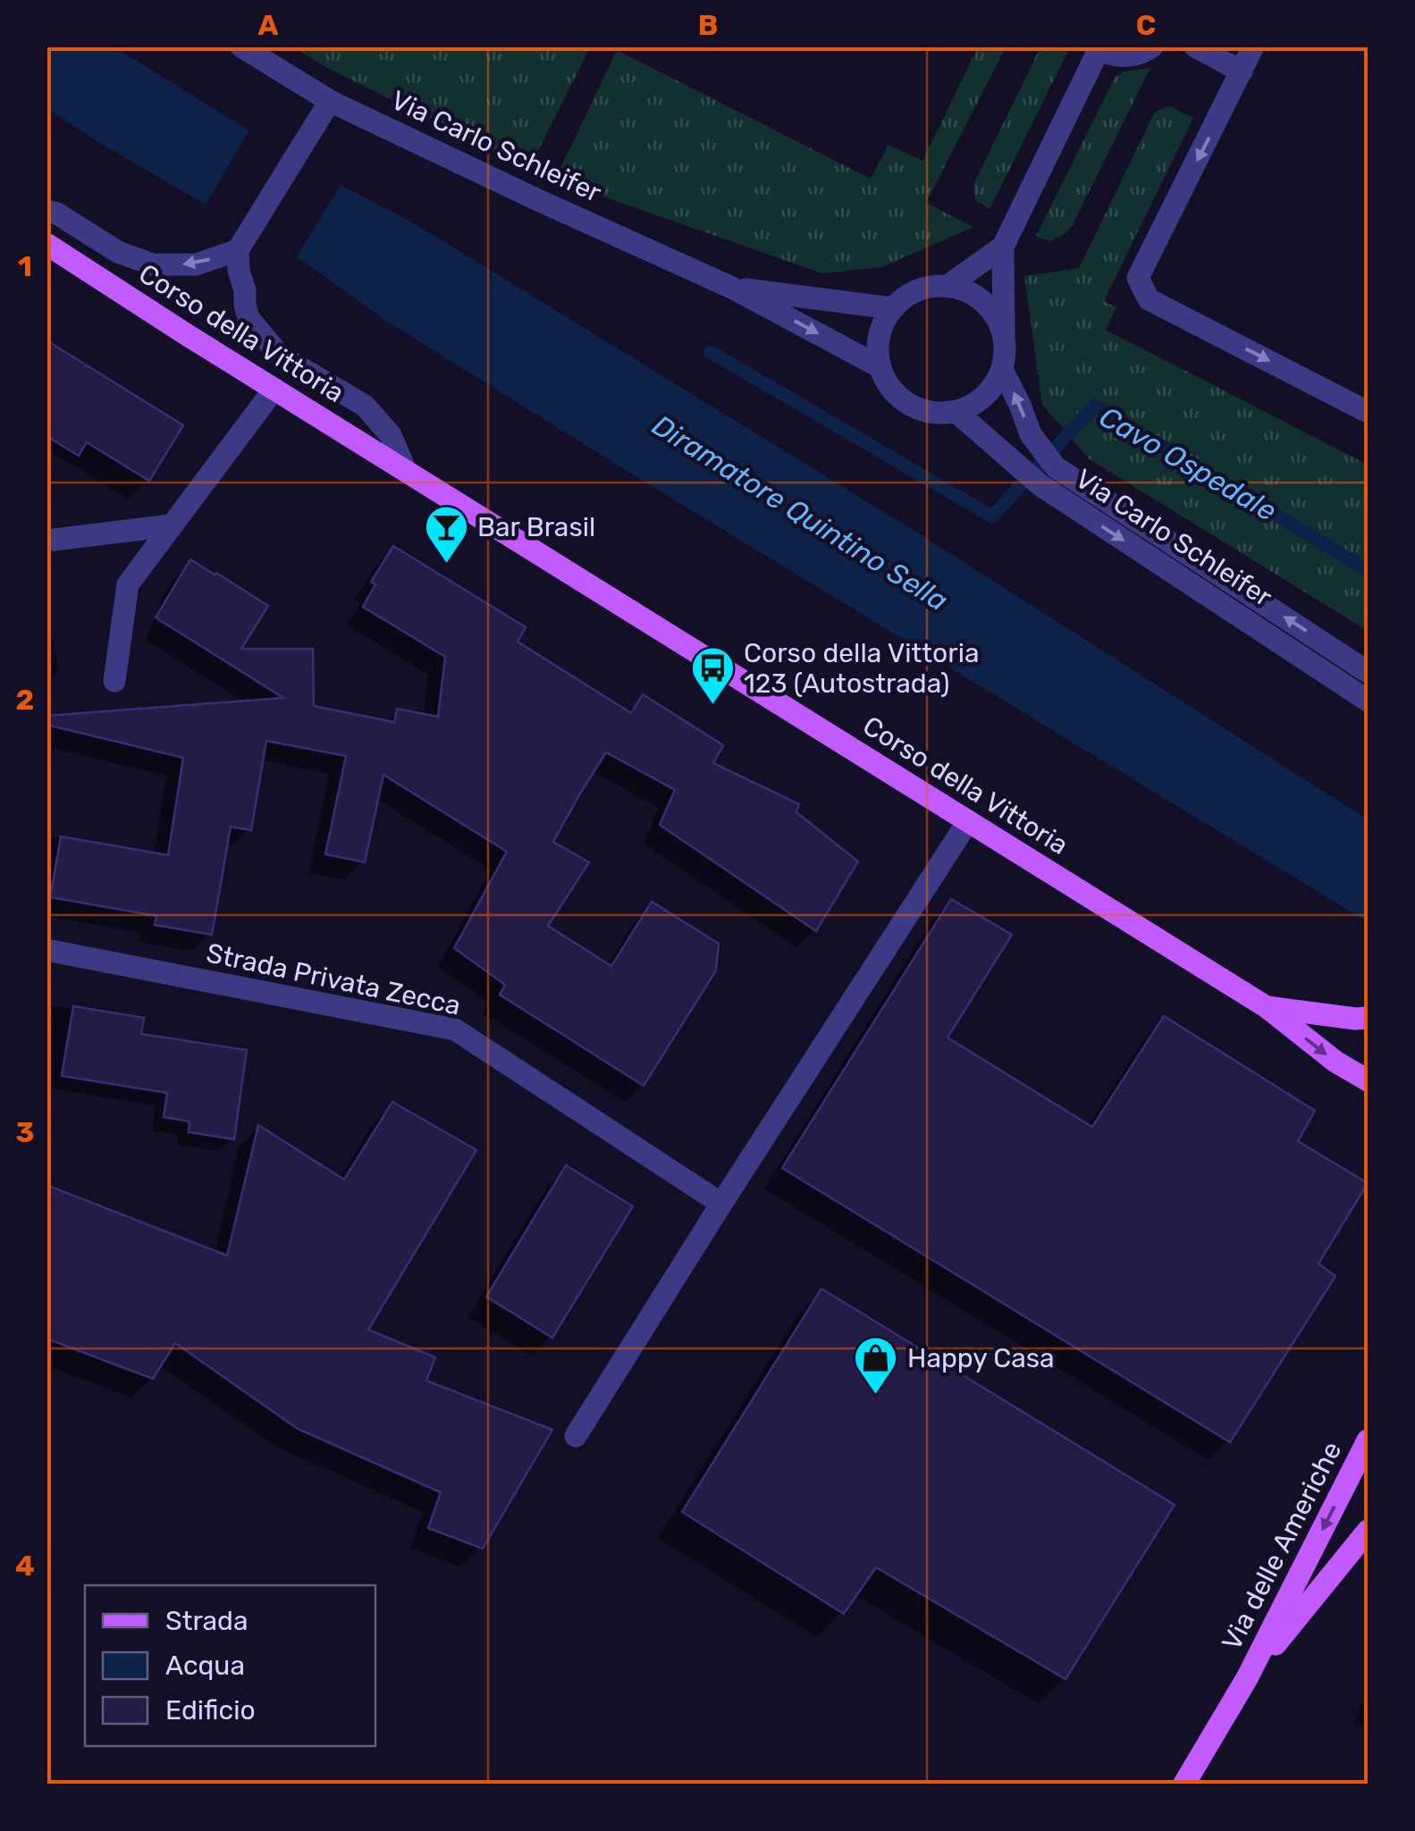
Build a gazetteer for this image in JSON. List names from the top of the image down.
{
  "streets": {
    "main road": ["Corso della Vittoria", "Via delle Americhe"],
    "street": ["Via Carlo Schleifer", "Strada Privata Zecca"]
  },
  "water": ["Cavo Ospedale", "Diramatore Quintino Sella"],
  "places": {
    "bar": ["Bar Brasil"],
    "bus stop": ["Corso della Vittoria 123 (Autostrada)"],
    "shop": ["Happy Casa"]
  },
  "legend": ["Strada", "Acqua", "Edificio"],
  "grid": {
    "columns": ["A", "B", "C"],
    "rows": [
      "1",
      "2",
      "3",
      "4"
    ]
  }
}
